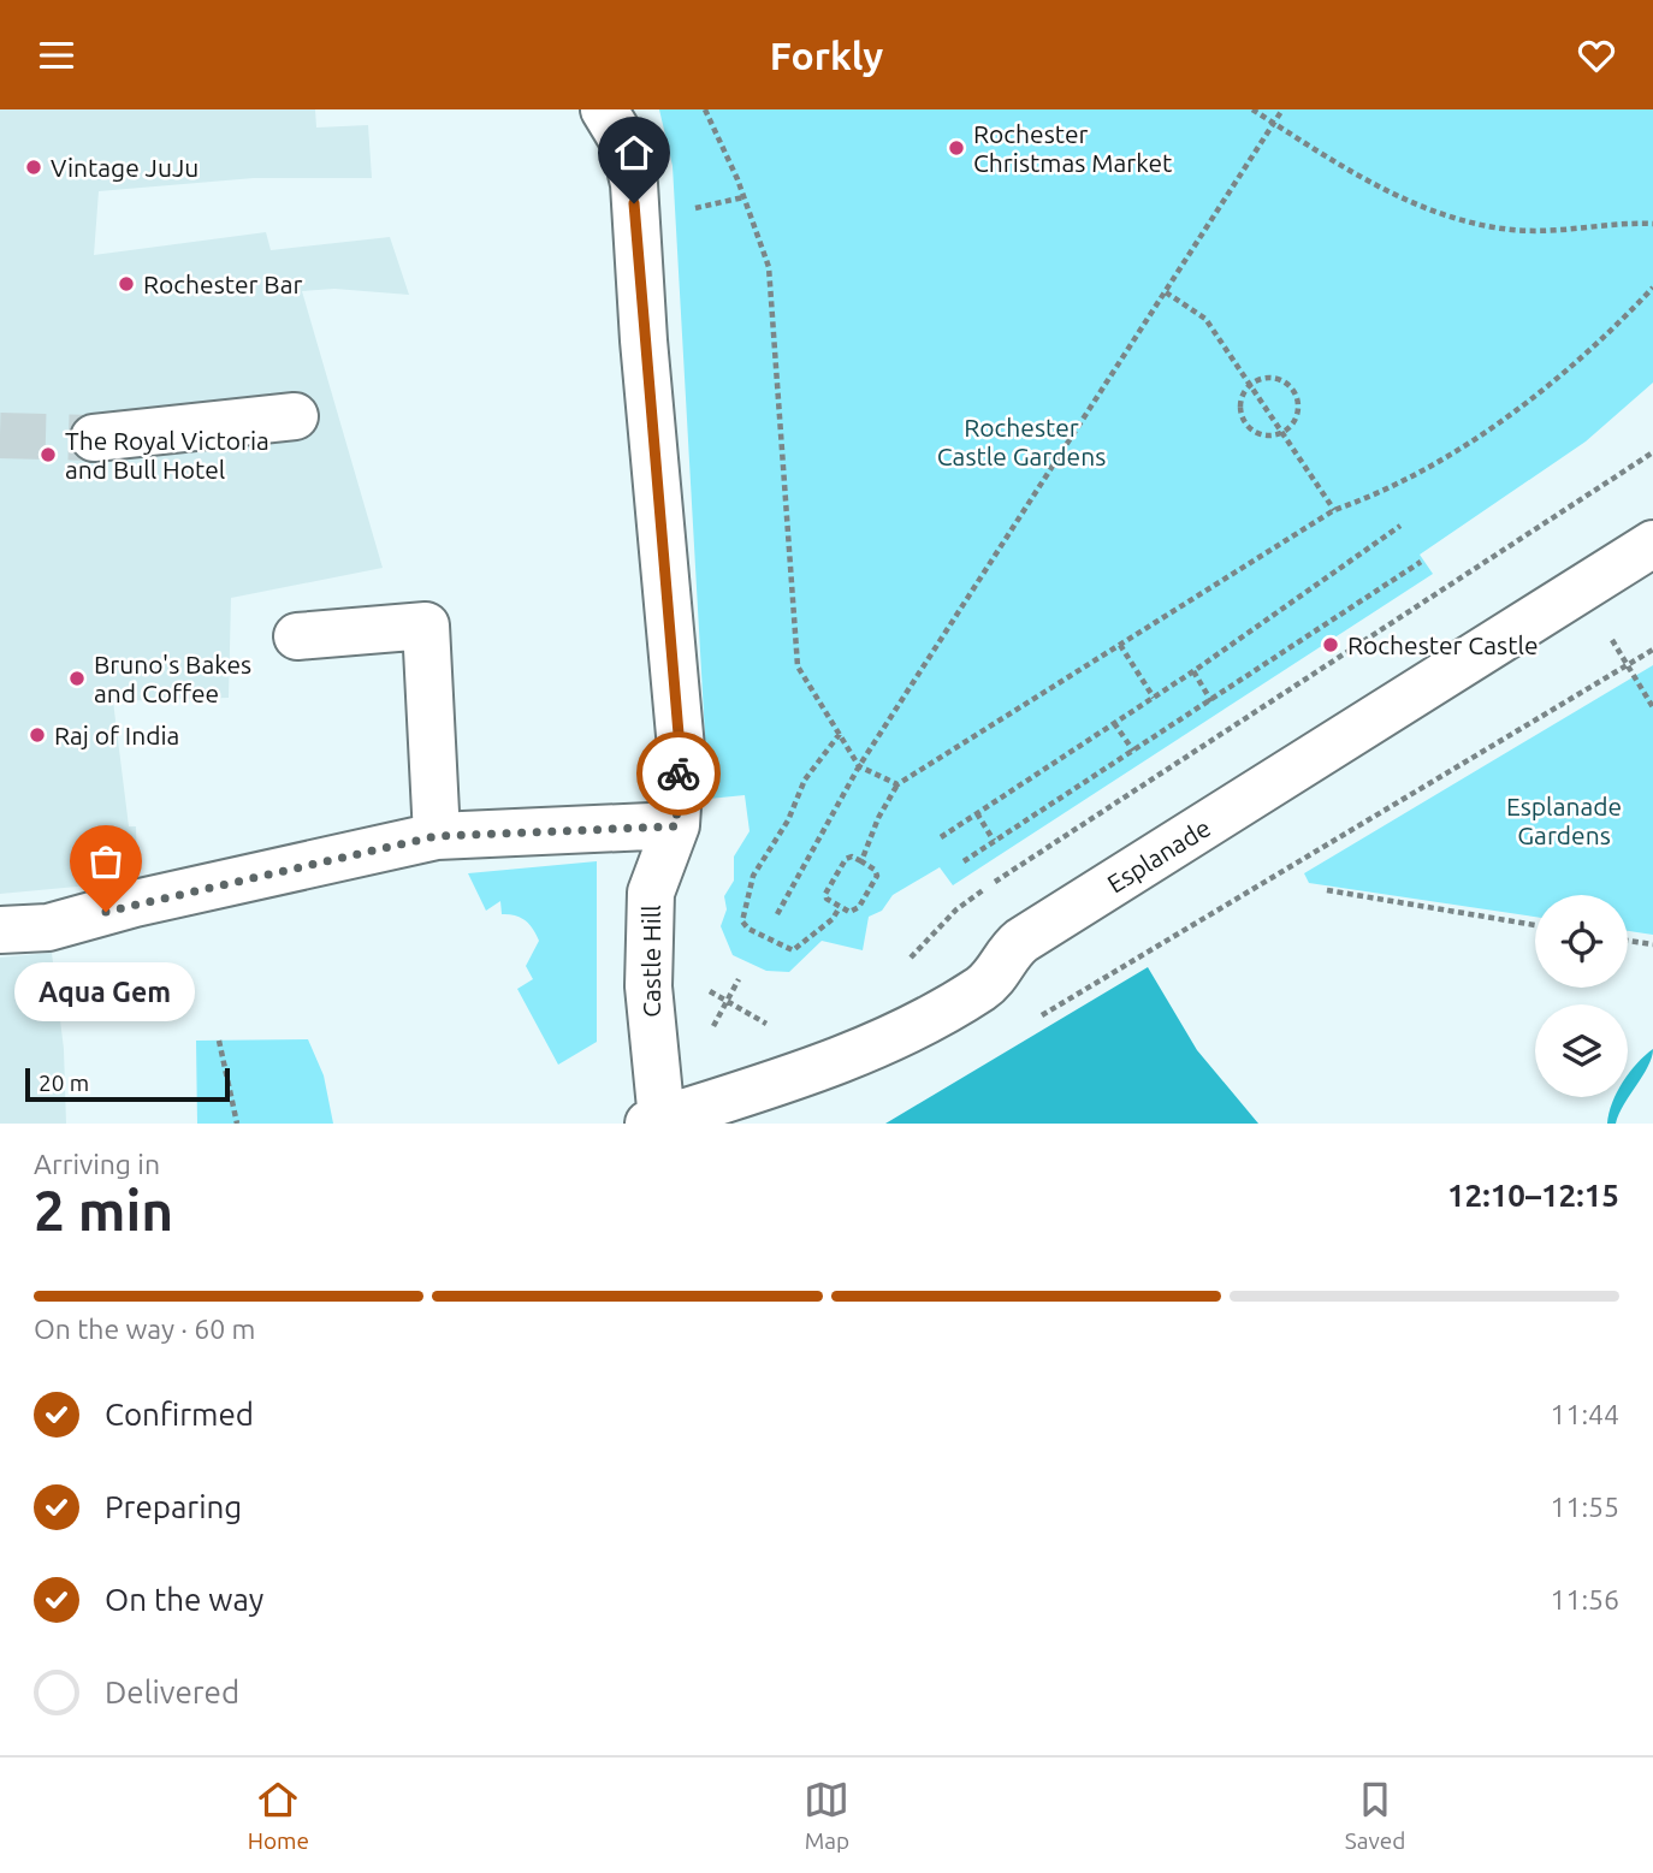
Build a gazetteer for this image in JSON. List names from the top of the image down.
{
  "streets": {
    "street": ["Esplanade", "Castle Hill"]
  },
  "crossings": [
    ["Esplanade", "Castle Hill"]
  ],
  "parks": ["Rochester Castle Gardens", "Esplanade Gardens"],
  "places": [
    "Rochester Christmas Market",
    "Vintage JuJu",
    "Rochester Bar",
    "The Royal Victoria and Bull Hotel",
    "Rochester Castle",
    "Bruno's Bakes and Coffee",
    "Raj of India",
    "Aqua Gem"
  ],
  "scale_bar": "20 m",
  "page": {
    "header": "Forkly",
    "bubble": "Aqua Gem",
    "scale": "20 m",
    "heading": ["2 min", "Arriving in", "12:10–12:15"],
    "bar": "On the way · 60 m",
    "list": [
      ["Confirmed", "11:44"],
      ["Preparing", "11:55"],
      ["On the way", "11:56"],
      "Delivered"
    ],
    "tabs": ["Home", "Map", "Saved"]
  }
}
